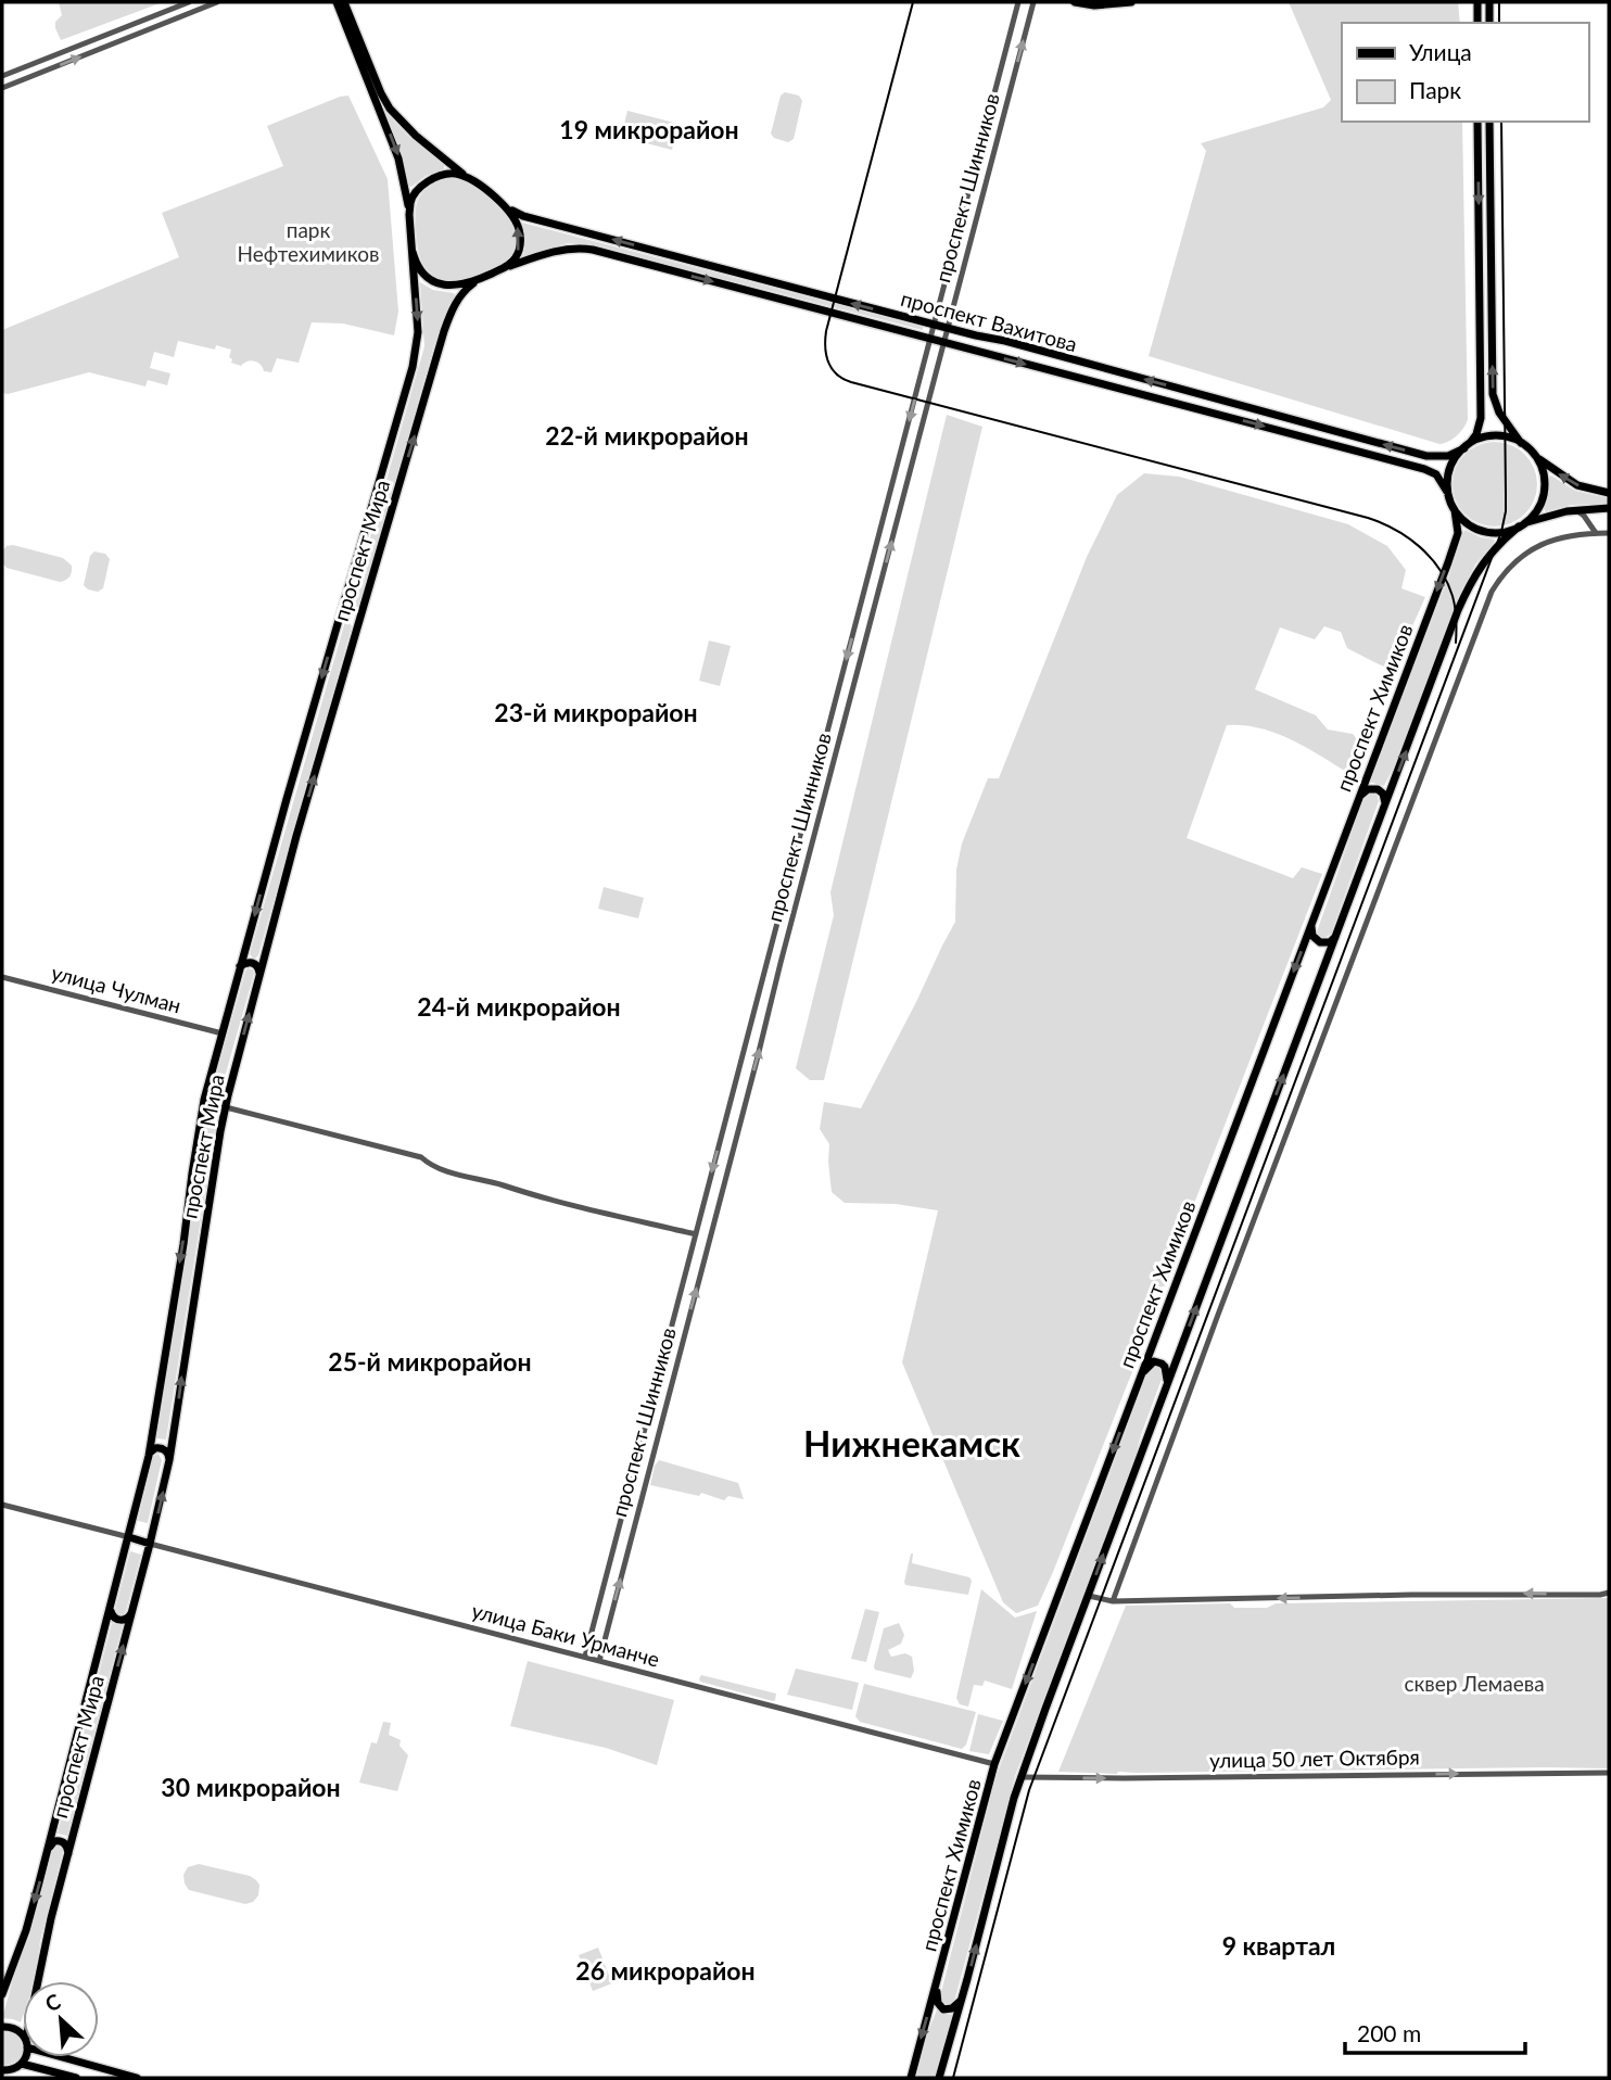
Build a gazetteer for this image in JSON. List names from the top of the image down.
{
  "streets": {
    "main road": [
      "проспект Вахитова",
      "проспект Мира",
      "проспект Химиков",
      "улица Баки Урманче"
    ],
    "street": ["проспект Шинников", "улица Чулман", "улица 50 лет Октября"]
  },
  "crossings": [
    ["проспект Шинников", "проспект Вахитова"],
    ["проспект Шинников", "улица Баки Урманче"],
    ["проспект Вахитова", "проспект Мира"],
    ["проспект Вахитова", "проспект Химиков"],
    ["проспект Мира", "улица Чулман"],
    ["проспект Мира", "улица Баки Урманче"],
    ["проспект Химиков", "улица Баки Урманче"],
    ["проспект Химиков", "улица 50 лет Октября"]
  ],
  "one_way": ["улица 50 лет Октября"],
  "districts": [
    "19 микрорайон",
    "22-й микрорайон",
    "23-й микрорайон",
    "24-й микрорайон",
    "25-й микрорайон",
    "Нижнекамск",
    "30 микрорайон",
    "9 квартал",
    "26 микрорайон"
  ],
  "parks": ["парк Нефтехимиков", "сквер Лемаева"],
  "legend": ["Улица", "Парк"],
  "scale_bar": "200 m",
  "north": "top left"
}
